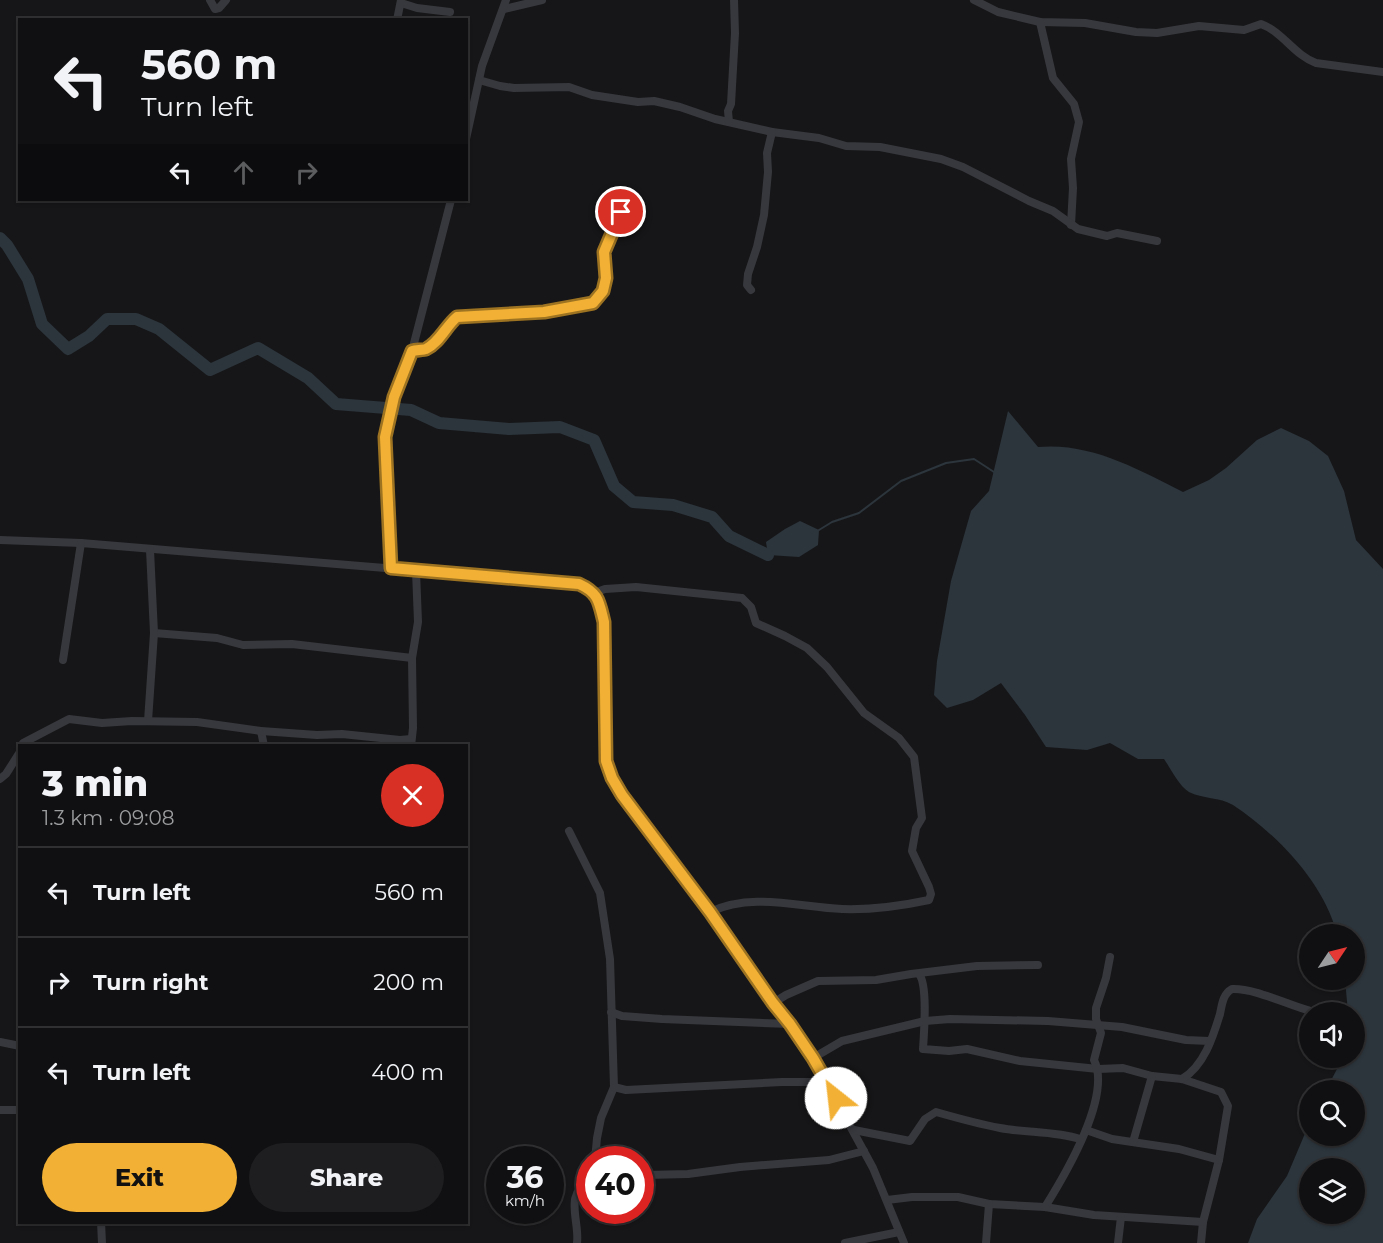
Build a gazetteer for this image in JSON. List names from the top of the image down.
{
  "north": "top right",
  "page": {
    "turn": ["560 m", "Turn left"],
    "heading": ["3 min", "1.3 km · 09:08"],
    "list": [
      {
        "name": "Turn left",
        "value": "560 m"
      },
      {
        "name": "Turn right",
        "value": "200 m"
      },
      {
        "name": "Turn left",
        "value": "400 m"
      }
    ],
    "buttons": ["Exit", "Share"],
    "speed": "36 km/h",
    "limit": "40"
  }
}
